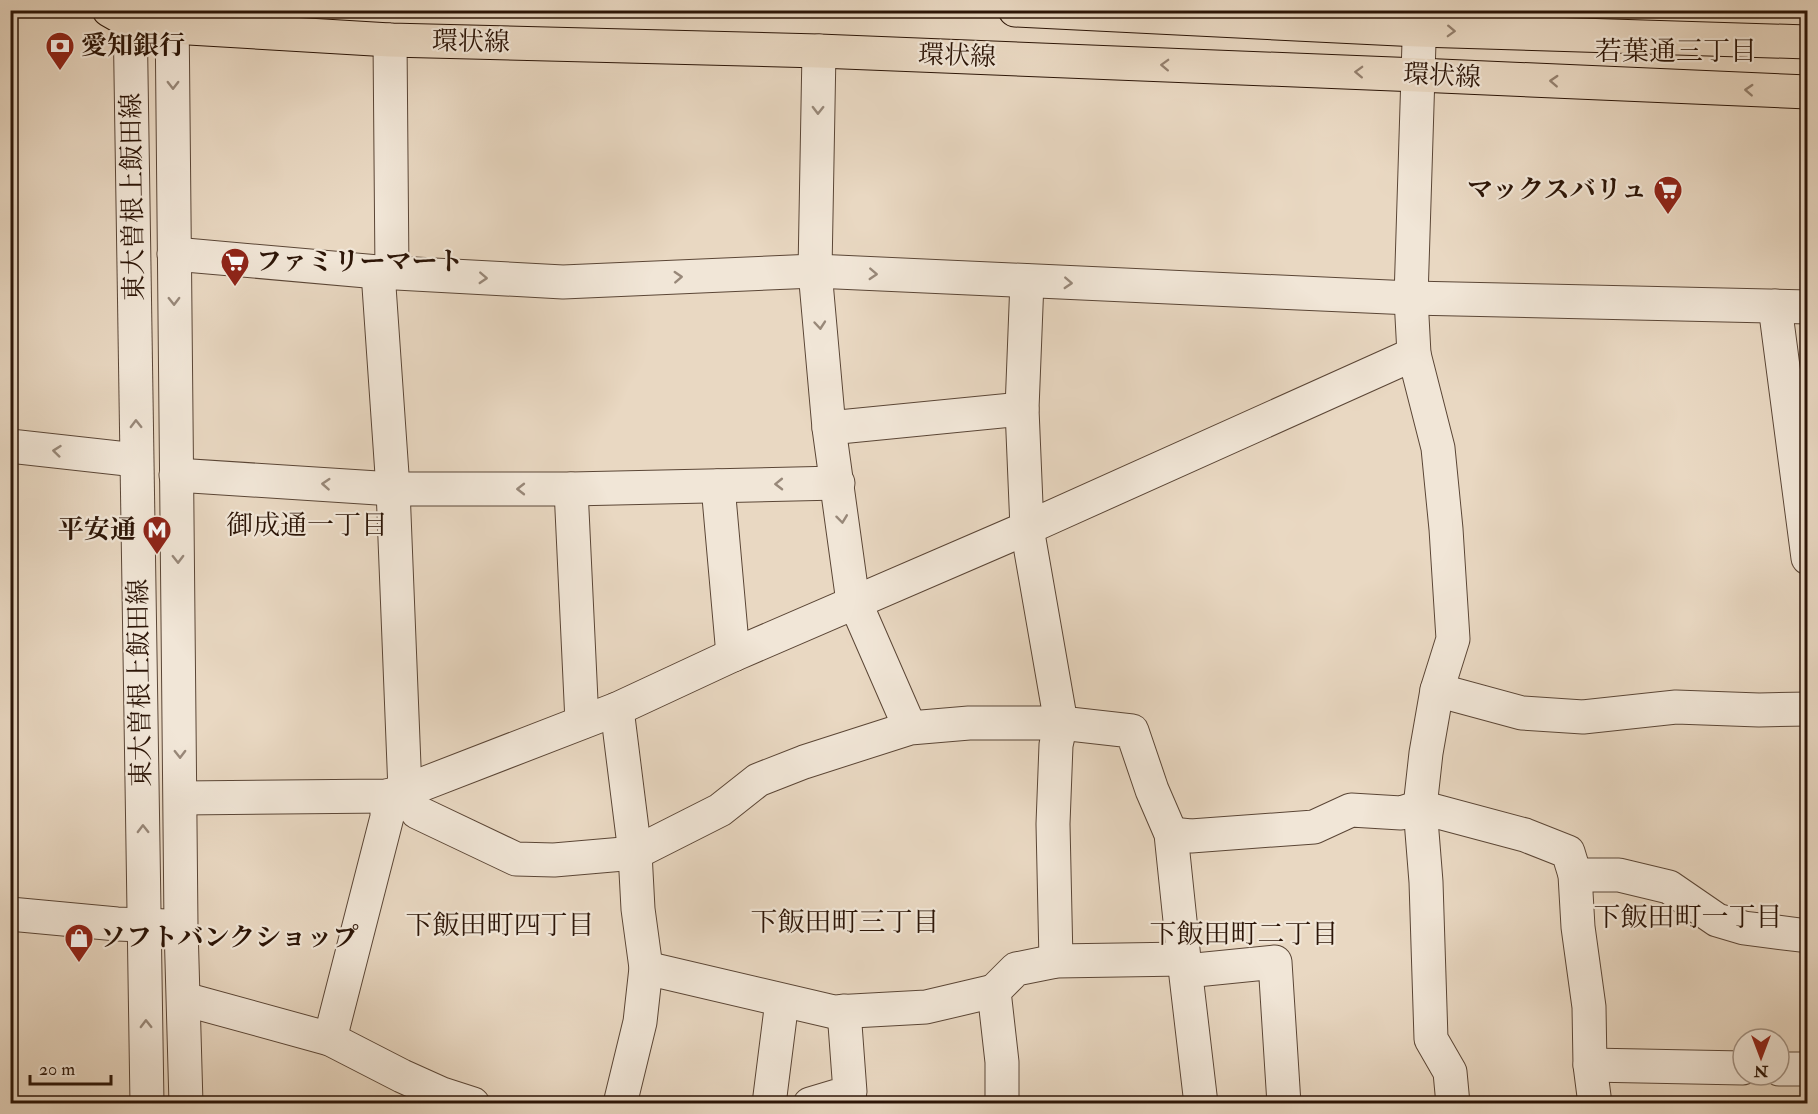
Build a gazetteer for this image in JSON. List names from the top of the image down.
{
  "streets": {
    "main road": ["環状線"],
    "street": ["東大曽根上飯田線"]
  },
  "crossings": [
    ["環状線", "東大曽根上飯田線"]
  ],
  "districts": [
    "若葉通三丁目",
    "御成通一丁目",
    "下飯田町一丁目",
    "下飯田町三丁目",
    "下飯田町四丁目",
    "下飯田町二丁目"
  ],
  "places": {
    "bank": ["愛知銀行"],
    "supermarket": ["マックスバリュ", "ファミリーマート"],
    "metro station": ["平安通"],
    "shop": ["ソフトバンクショップ"]
  },
  "scale_bar": "20 m",
  "north": "bottom"
}
